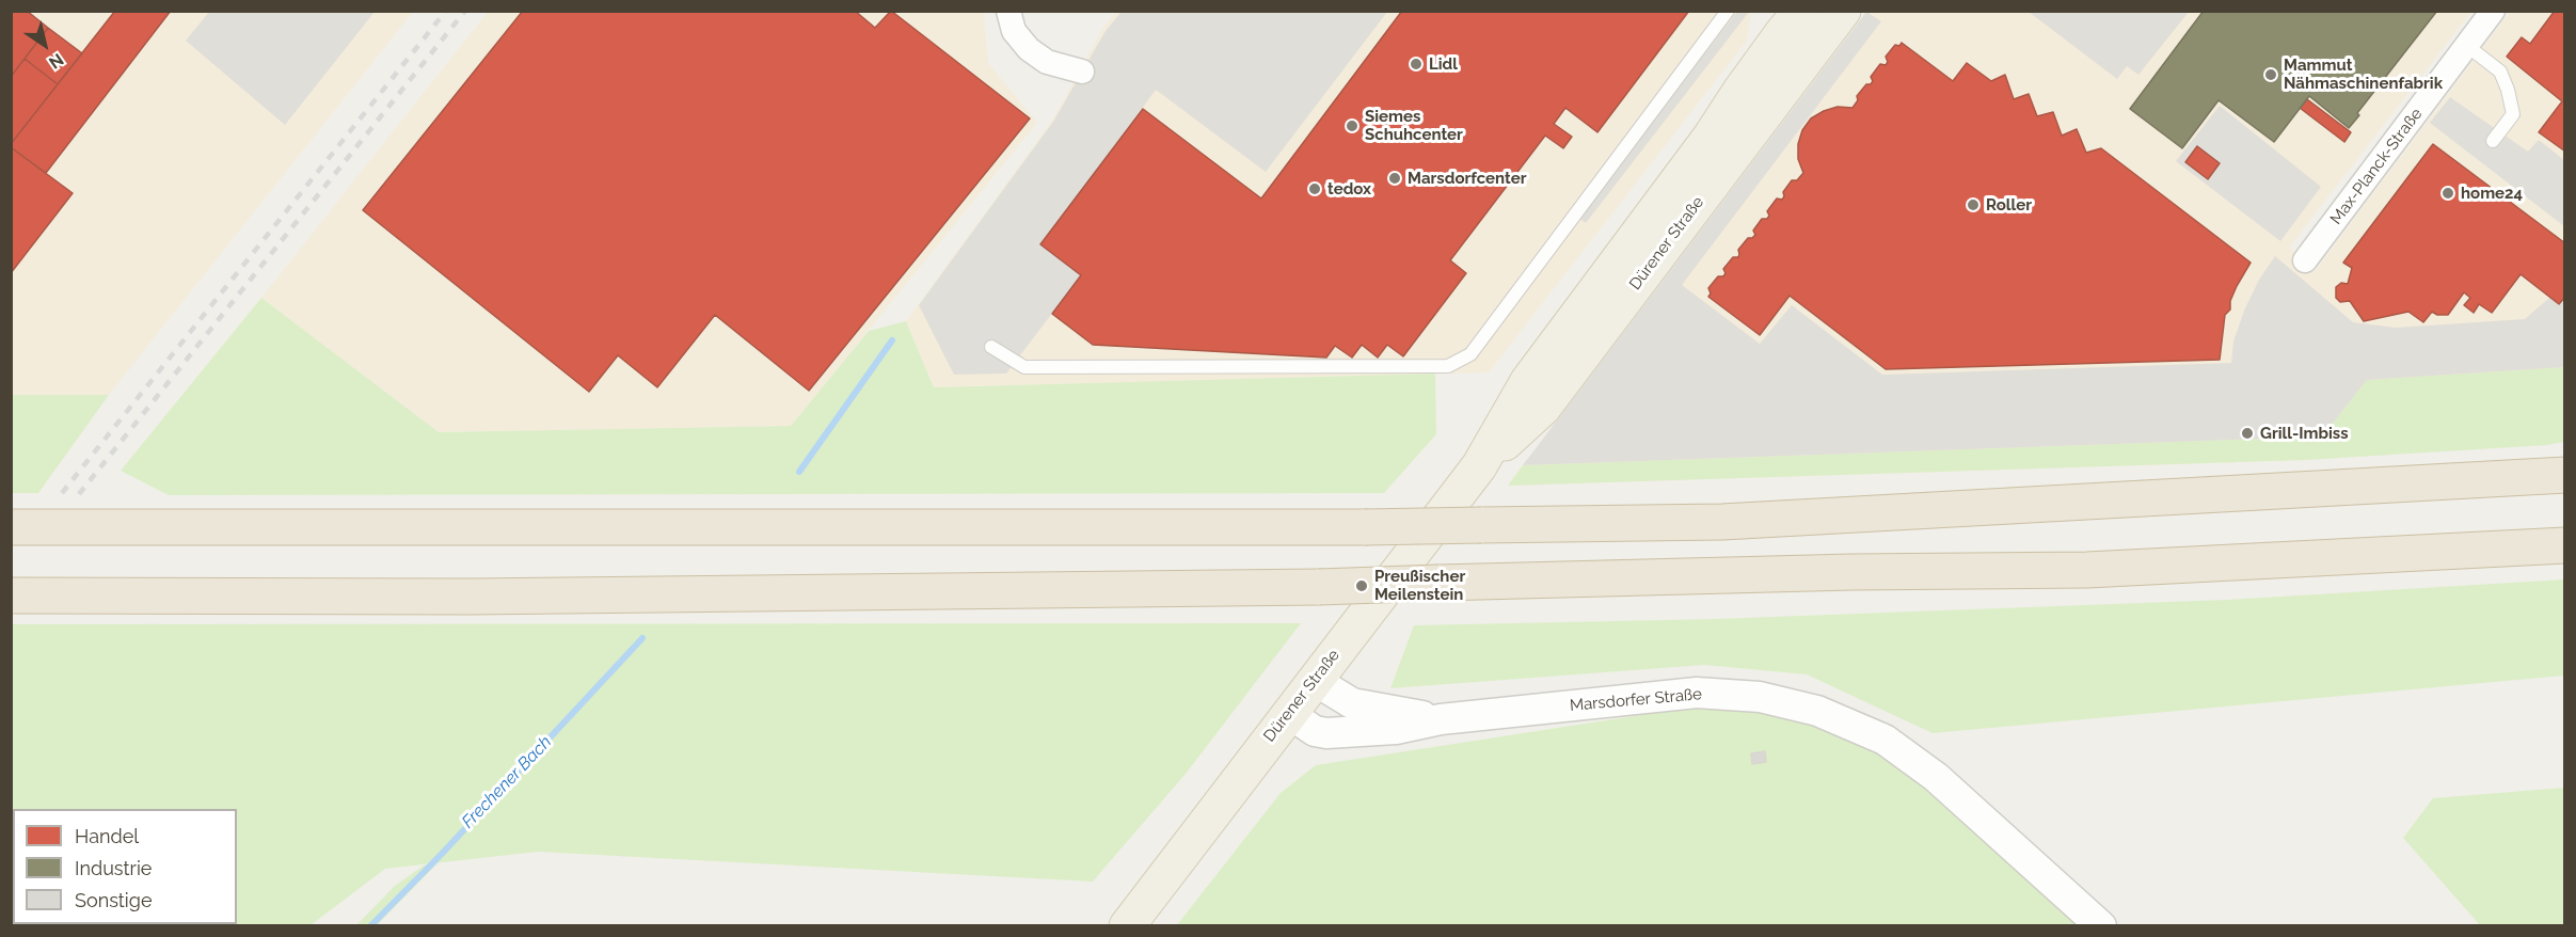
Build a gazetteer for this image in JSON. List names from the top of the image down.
{
  "streets": {
    "main road": ["Dürener Straße"],
    "street": ["Max-Planck-Straße", "Marsdorfer Straße"]
  },
  "crossings": [
    ["Dürener Straße", "Marsdorfer Straße"]
  ],
  "water": ["Frechener Bach"],
  "places": [
    "Lidl",
    "Mammut Nähmaschinenfabrik",
    "Siemes Schuhcenter",
    "Marsdorfcenter",
    "tedox",
    "home24",
    "Roller",
    "Grill-Imbiss",
    "Preußischer Meilenstein"
  ],
  "legend": ["Handel", "Industrie", "Sonstige"],
  "north": "bottom right"
}
